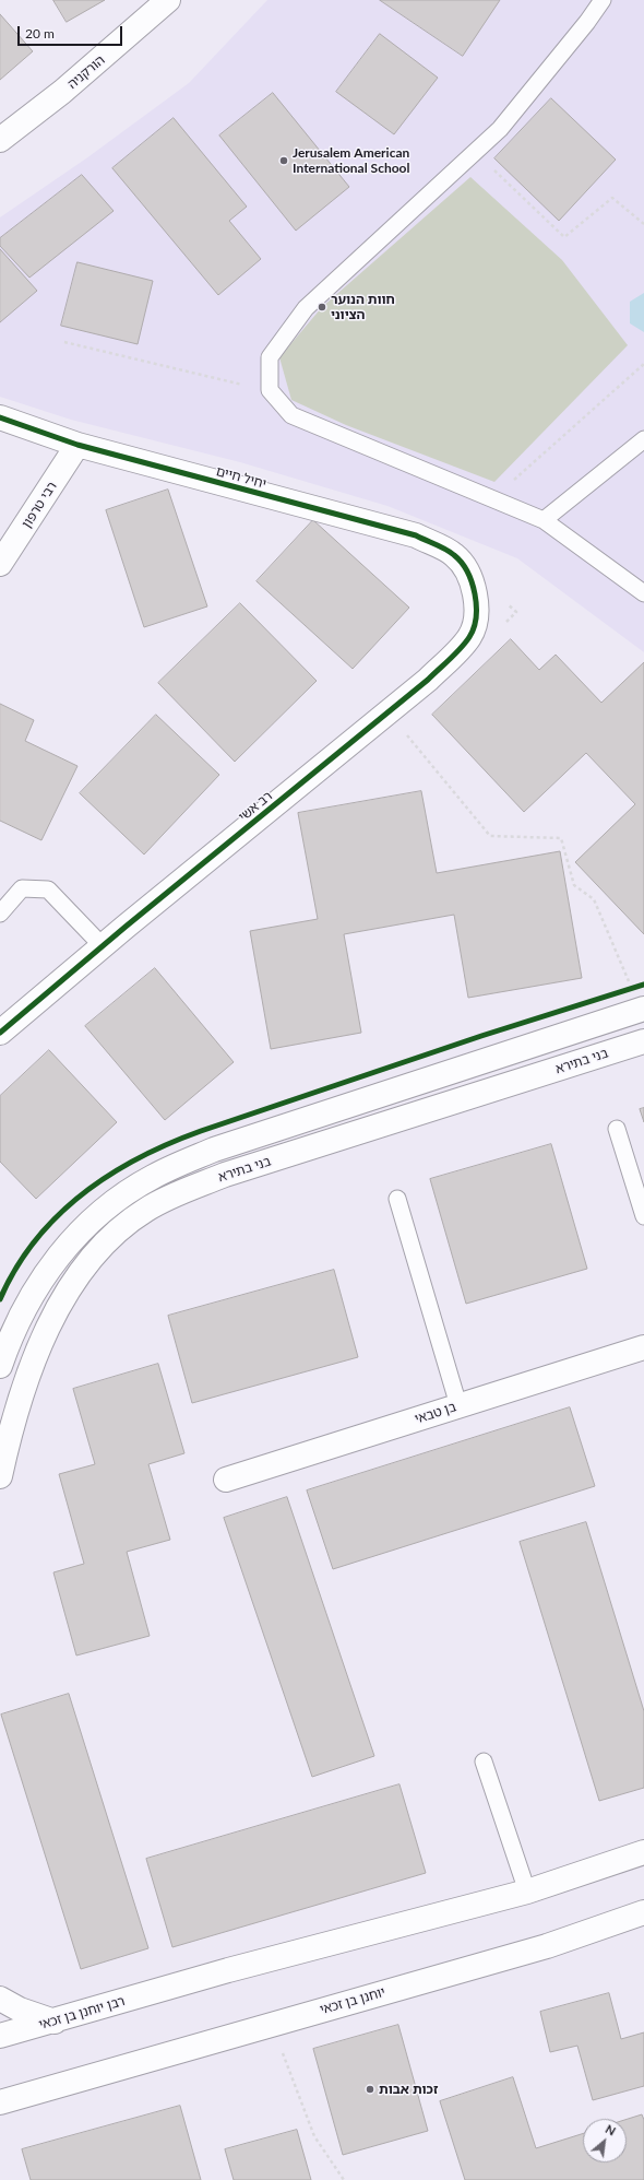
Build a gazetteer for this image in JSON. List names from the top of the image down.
{
  "streets": {
    "street": [
      "הורקניה",
      "יחיל חיים",
      "רבי טרפון",
      "רב אשי",
      "בני בתירא",
      "בן טבאי",
      "יוחנן בן זכאי",
      "רבן יוחנן בן זכאי"
    ]
  },
  "crossings": [
    ["יחיל חיים", "רבי טרפון"],
    ["יחיל חיים", "רב אשי"]
  ],
  "places": ["Jerusalem American International School", "חוות הנוער הציוני", "זכות אבות"],
  "scale_bar": "20 m",
  "north": "top right"
}
